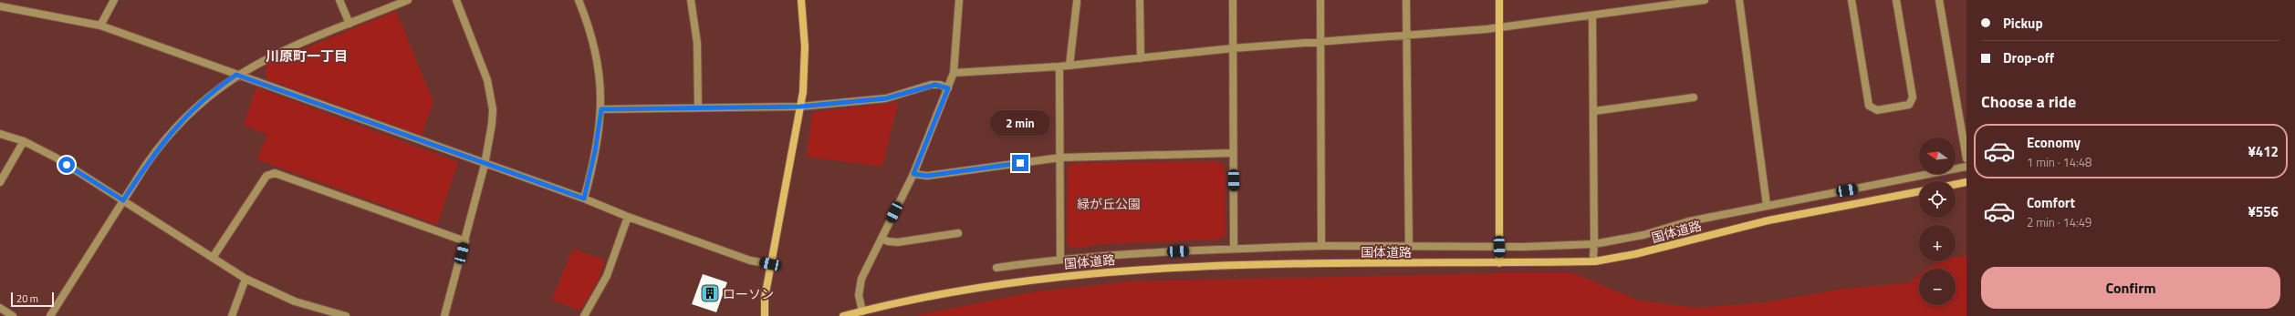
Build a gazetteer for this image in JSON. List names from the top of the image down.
{
  "streets": {
    "street": ["国体道路"]
  },
  "districts": ["川原町一丁目"],
  "parks": ["緑が丘公園"],
  "places": {
    "building": ["ローソン"]
  },
  "scale_bar": "20 m",
  "north": "left",
  "page": {
    "banner": ["Pickup", "Drop-off"],
    "heading": "Choose a ride",
    "bubble": "2 min",
    "list": [
      {
        "name": "Economy",
        "note": "1 min · 14:48",
        "value": "¥412"
      },
      {
        "name": "Comfort",
        "note": "2 min · 14:49",
        "value": "¥556"
      }
    ],
    "map_buttons": ["+", "−"],
    "buttons": "Confirm",
    "scale": "20 m"
  }
}
